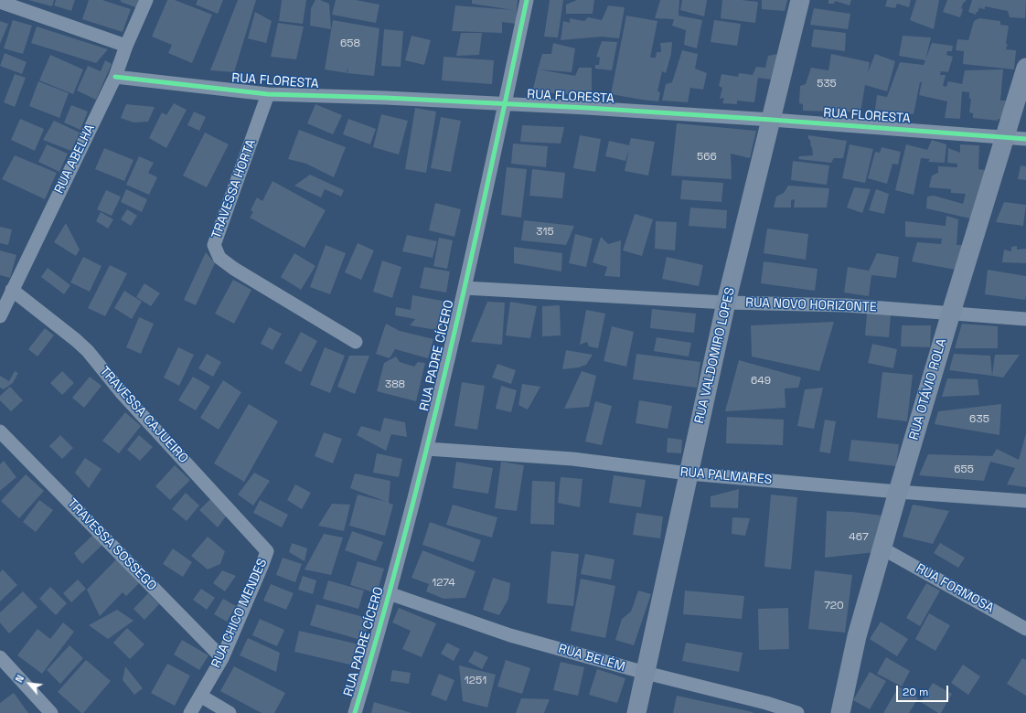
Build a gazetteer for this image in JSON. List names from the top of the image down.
{
  "streets": {
    "street": [
      "RUA FLORESTA",
      "RUA ABELHA",
      "TRAVESSA HORTA",
      "RUA NOVO HORIZONTE",
      "RUA PADRE CÍCERO",
      "RUA VALDOMIRO LOPES",
      "RUA OTÁVIO ROLA",
      "TRAVESSA CAJUEIRO",
      "RUA PALMARES",
      "TRAVESSA SOSSEGO",
      "RUA FORMOSA",
      "RUA CHICO MENDES",
      "RUA BELÉM"
    ]
  },
  "crossings": [
    ["RUA FLORESTA", "RUA ABELHA"],
    ["RUA FLORESTA", "TRAVESSA HORTA"],
    ["RUA FLORESTA", "RUA PADRE CÍCERO"],
    ["RUA FLORESTA", "RUA VALDOMIRO LOPES"],
    ["RUA FLORESTA", "RUA OTÁVIO ROLA"],
    ["RUA ABELHA", "TRAVESSA CAJUEIRO"],
    ["RUA NOVO HORIZONTE", "RUA PADRE CÍCERO"],
    ["RUA NOVO HORIZONTE", "RUA VALDOMIRO LOPES"],
    ["RUA NOVO HORIZONTE", "RUA OTÁVIO ROLA"],
    ["RUA PADRE CÍCERO", "RUA PALMARES"],
    ["RUA PADRE CÍCERO", "RUA BELÉM"],
    ["RUA VALDOMIRO LOPES", "RUA PALMARES"],
    ["RUA VALDOMIRO LOPES", "RUA BELÉM"],
    ["RUA OTÁVIO ROLA", "RUA PALMARES"],
    ["RUA OTÁVIO ROLA", "RUA FORMOSA"],
    ["TRAVESSA CAJUEIRO", "RUA CHICO MENDES"],
    ["TRAVESSA SOSSEGO", "RUA CHICO MENDES"]
  ],
  "house_numbers": [
    "658",
    "535",
    "566",
    "315",
    "649",
    "388",
    "635",
    "655",
    "467",
    "1274",
    "720",
    "1251"
  ],
  "scale_bar": "20 m",
  "north": "top left"
}
